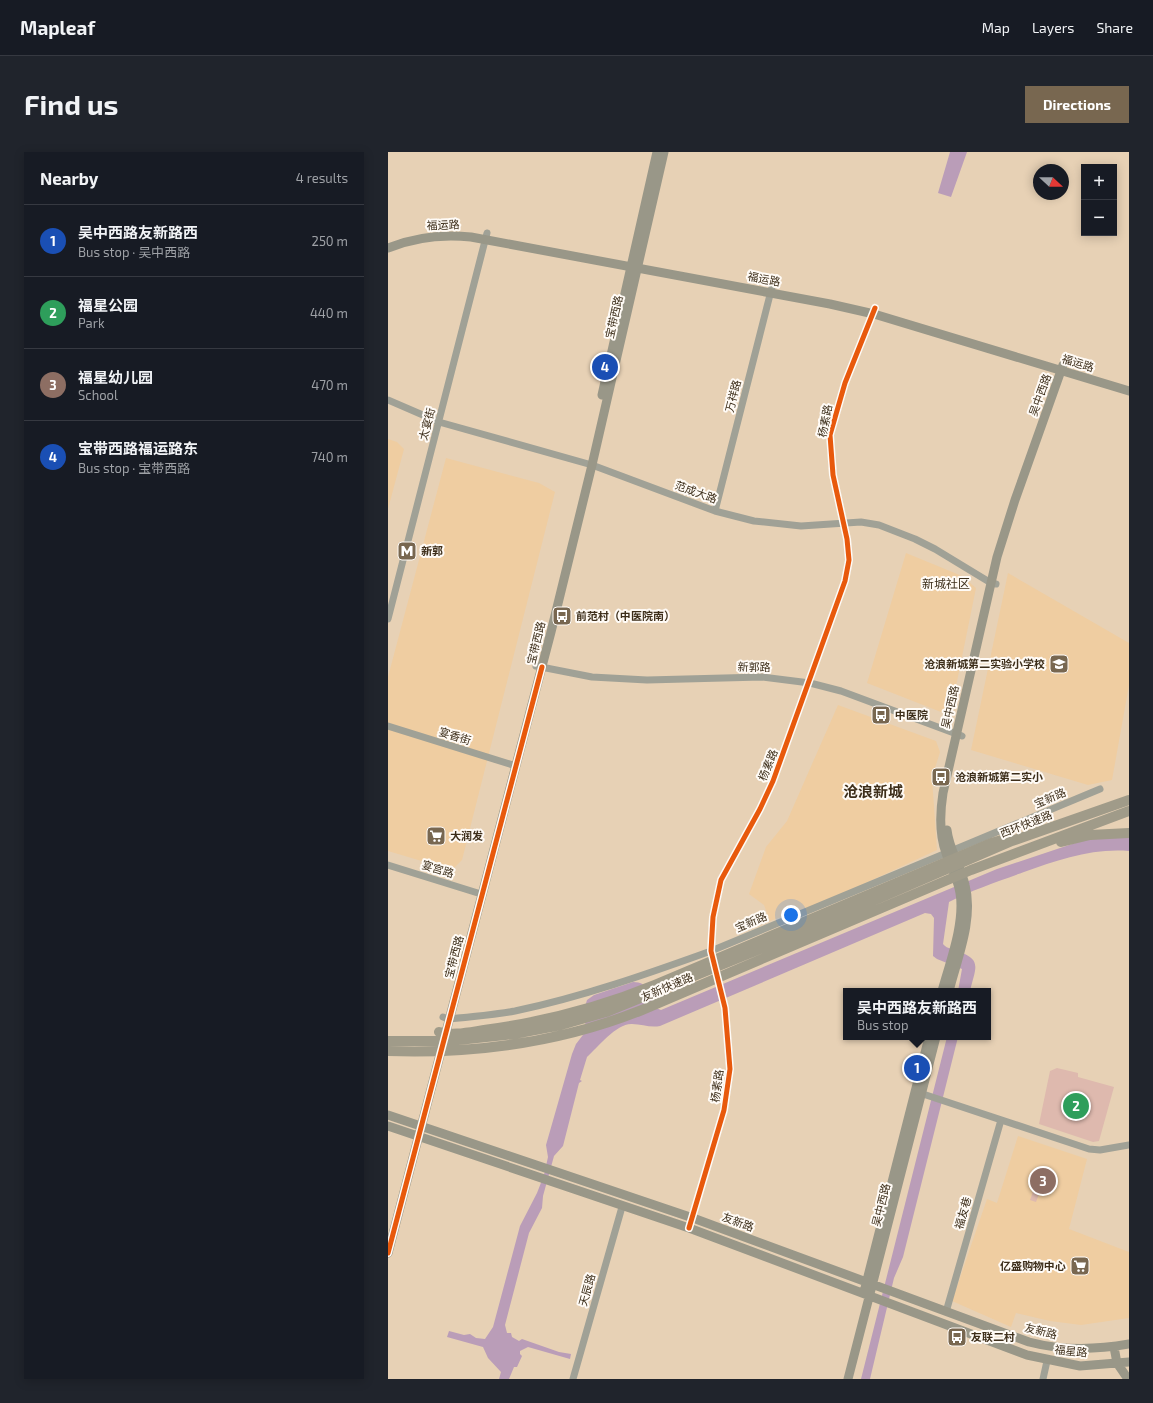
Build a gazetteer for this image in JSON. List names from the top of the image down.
{
  "streets": {
    "highway": ["西环快速路", "友新快速路"],
    "main road": [
      "福运路",
      "宝带西路",
      "吴中西路",
      "友新路",
      "福星路"
    ],
    "street": [
      "万祥路",
      "杨素路",
      "太宴街",
      "范成大路",
      "新郭路",
      "宴香街",
      "宝新路",
      "宴宫路",
      "福友巷",
      "天辰路"
    ]
  },
  "crossings": [
    ["福运路", "宝带西路"],
    ["福运路", "吴中西路"],
    ["福运路", "万祥路"],
    ["福运路", "杨素路"],
    ["福运路", "太宴街"],
    ["宝带西路", "范成大路"],
    ["宝带西路", "新郭路"],
    ["宝带西路", "宴香街"],
    ["宝带西路", "宝新路"],
    ["宝带西路", "宴宫路"],
    ["宝带西路", "友新路"],
    ["吴中西路", "范成大路"],
    ["吴中西路", "新郭路"],
    ["吴中西路", "宝新路"],
    ["吴中西路", "友新路"],
    ["万祥路", "范成大路"],
    ["杨素路", "范成大路"],
    ["杨素路", "新郭路"],
    ["杨素路", "宝新路"],
    ["杨素路", "友新路"],
    ["太宴街", "范成大路"],
    ["西环快速路", "友新快速路"],
    ["福友巷", "友新路"],
    ["友新路", "天辰路"],
    ["友新路", "福星路"]
  ],
  "districts": ["新城社区", "沧浪新城"],
  "places": {
    "metro station": ["新郭"],
    "bus stop": [
      "前范村（中医院南）",
      "中医院",
      "沧浪新城第二实小",
      "友联二村"
    ],
    "school or university": ["沧浪新城第二实验小学校"],
    "supermarket": ["大润发", "亿盛购物中心"]
  },
  "north": "right",
  "page": {
    "header": "Mapleaf",
    "nav": ["Map", "Layers", "Share"],
    "buttons": "Directions",
    "title": "Find us",
    "heading": ["Nearby", "4 results"],
    "map_buttons": ["+", "−"],
    "list": [
      {
        "mark": "1",
        "name": "吴中西路友新路西",
        "note": "Bus stop · 吴中西路",
        "value": "250 m"
      },
      {
        "mark": "2",
        "name": "福星公园",
        "note": "Park",
        "value": "440 m"
      },
      {
        "mark": "3",
        "name": "福星幼儿园",
        "note": "School",
        "value": "470 m"
      },
      {
        "mark": "4",
        "name": "宝带西路福运路东",
        "note": "Bus stop · 宝带西路",
        "value": "740 m"
      }
    ],
    "pins": [
      "4",
      "1",
      "2",
      "3"
    ],
    "popup": ["吴中西路友新路西", "Bus stop"]
  }
}
